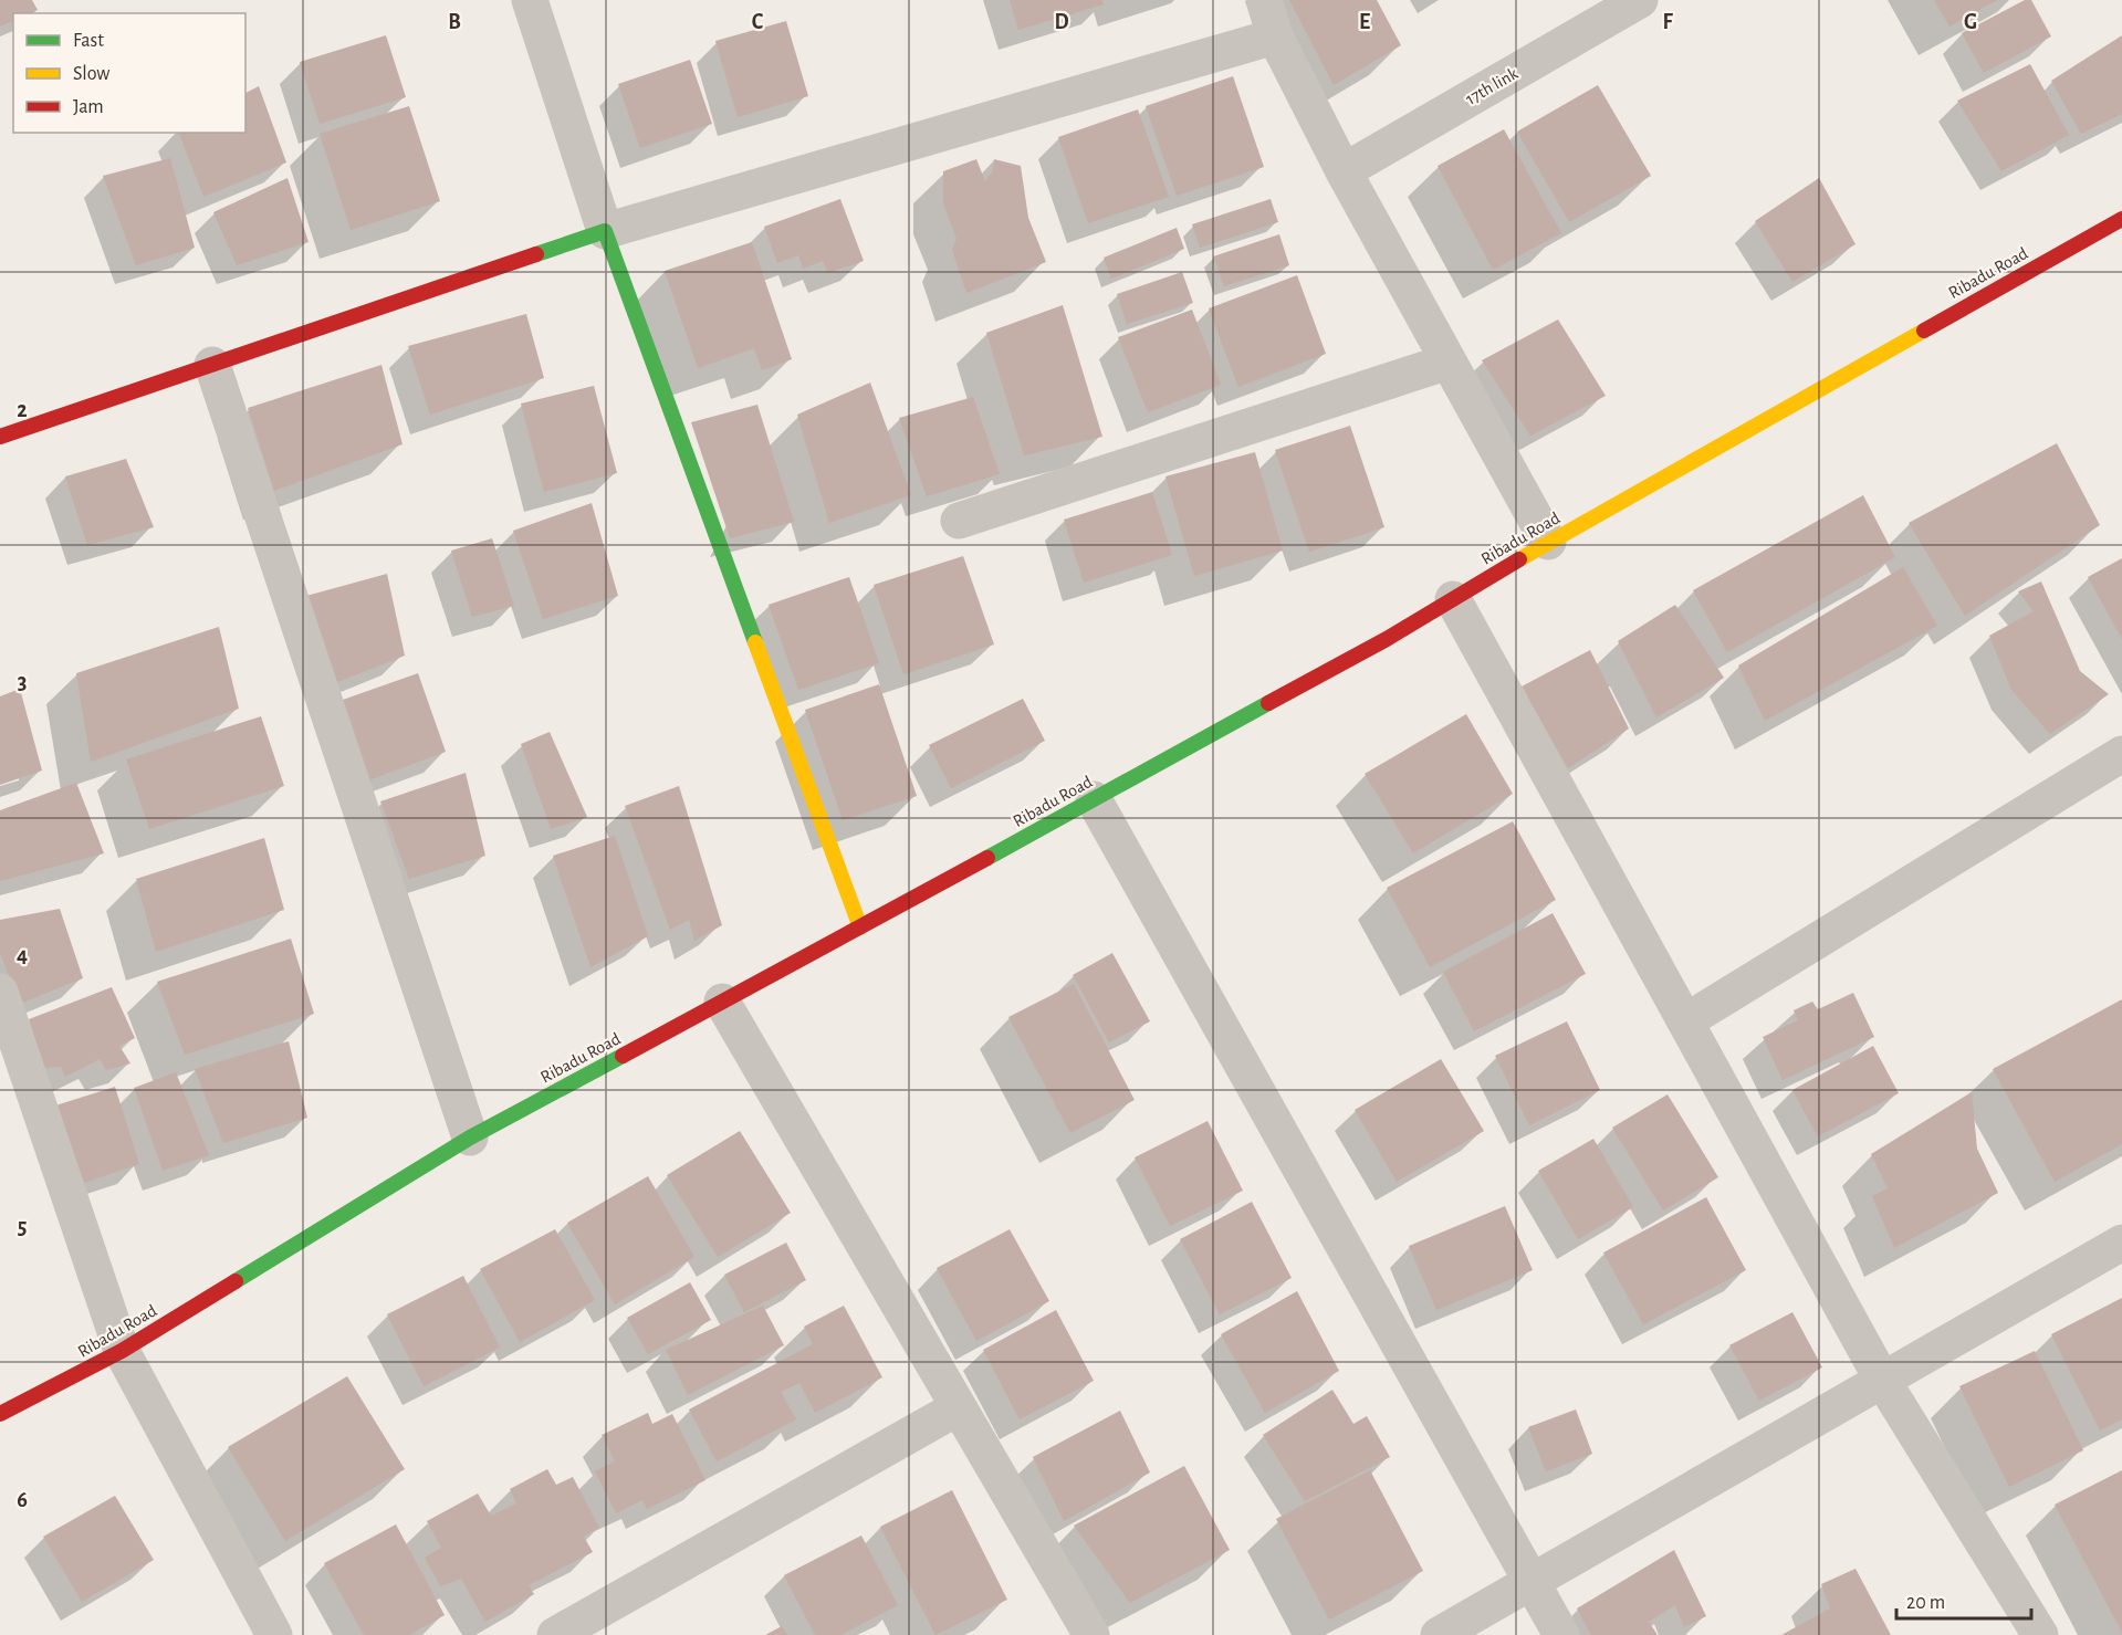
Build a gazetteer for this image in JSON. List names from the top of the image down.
{
  "streets": {
    "street": ["17th link", "Ribadu Road"]
  },
  "legend": ["Fast", "Slow", "Jam"],
  "scale_bar": "20 m",
  "grid": {
    "columns": [
      "B",
      "C",
      "D",
      "E",
      "F",
      "G"
    ],
    "rows": [
      "2",
      "3",
      "4",
      "5",
      "6"
    ]
  }
}
